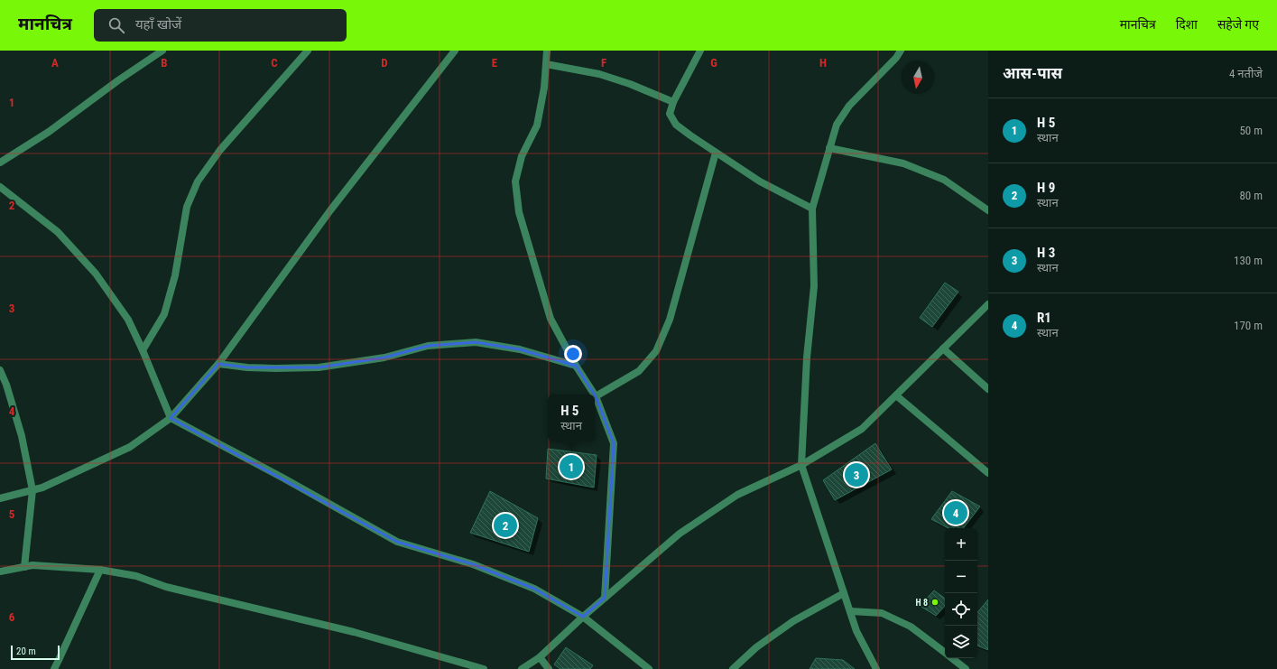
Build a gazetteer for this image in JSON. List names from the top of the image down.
{
  "places": ["H 8"],
  "scale_bar": "20 m",
  "north": "bottom",
  "page": {
    "header": "मानचित्र",
    "search": "यहाँ खोजें",
    "nav": ["मानचित्र", "दिशा", "सहेजे गए"],
    "heading": ["आस-पास", "4 नतीजे"],
    "list": [
      {
        "mark": "1",
        "name": "H 5",
        "note": "स्थान",
        "value": "50 m"
      },
      {
        "mark": "2",
        "name": "H 9",
        "note": "स्थान",
        "value": "80 m"
      },
      {
        "mark": "3",
        "name": "H 3",
        "note": "स्थान",
        "value": "130 m"
      },
      {
        "mark": "4",
        "name": "R1",
        "note": "स्थान",
        "value": "170 m"
      }
    ],
    "popup": ["H 5", "स्थान"],
    "pins": [
      "1",
      "3",
      "4",
      "2"
    ],
    "map_buttons": ["+", "−"],
    "scale": "20 m"
  },
  "grid": {
    "columns": [
      "A",
      "B",
      "C",
      "D",
      "E",
      "F",
      "G",
      "H"
    ],
    "rows": [
      "1",
      "2",
      "3",
      "4",
      "5",
      "6"
    ]
  }
}
